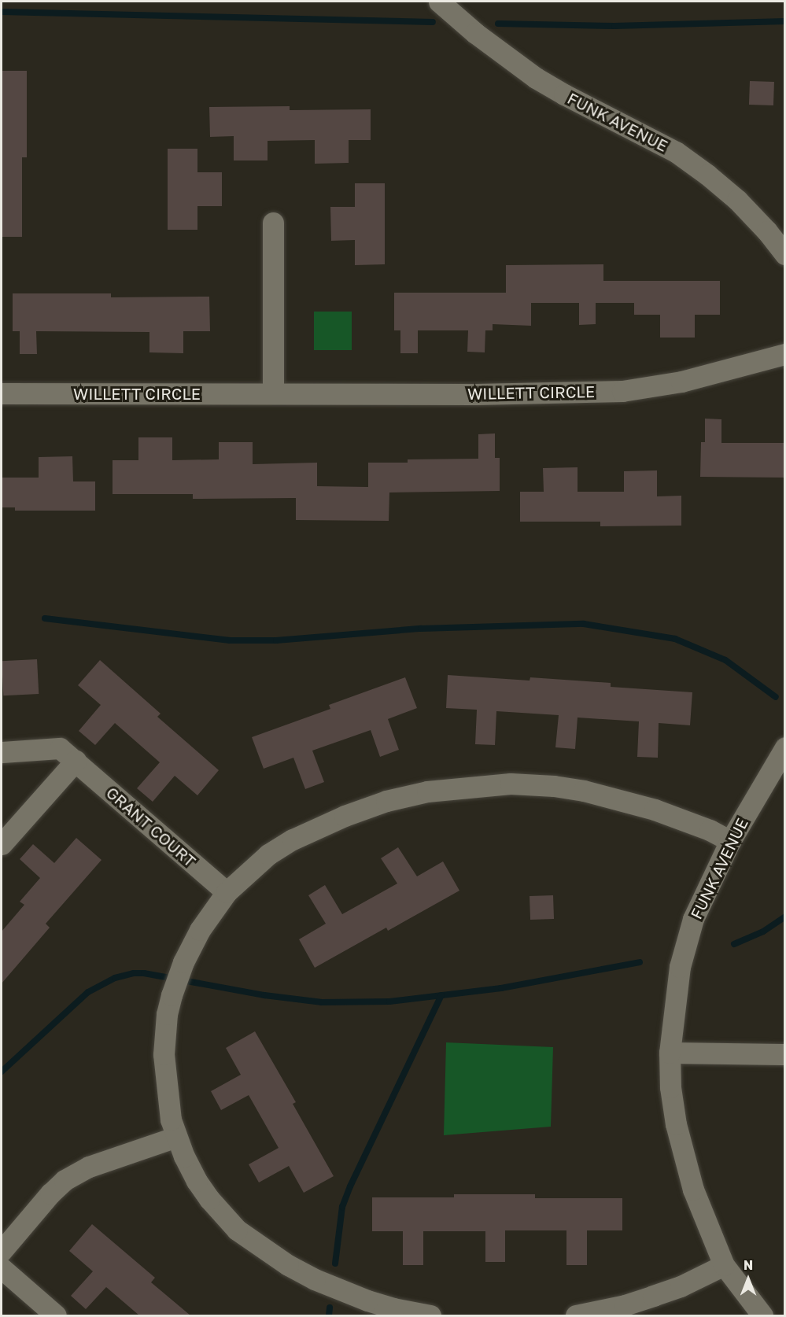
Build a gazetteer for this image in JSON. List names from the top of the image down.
{
  "streets": {
    "street": ["FUNK AVENUE", "WILLETT CIRCLE", "GRANT COURT"]
  },
  "north": "top"
}
